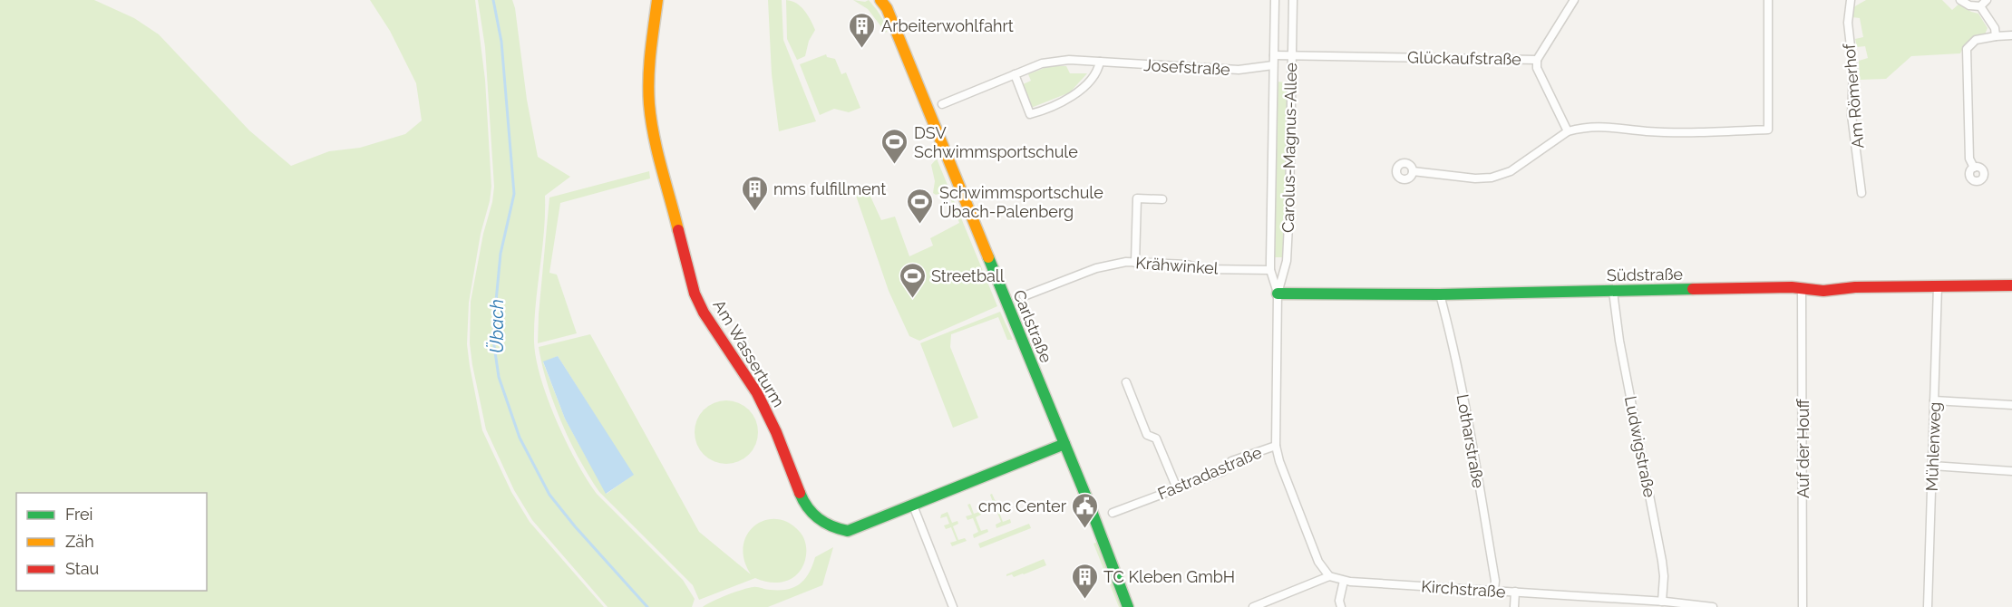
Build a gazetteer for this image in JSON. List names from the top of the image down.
{
  "streets": {
    "street": [
      "Glückaufstraße",
      "Josefstraße",
      "Am Römerhof",
      "Carolus-Magnus-Allee",
      "Krähwinkel",
      "Südstraße",
      "Carlstraße",
      "Am Wasserturm",
      "Lotharstraße",
      "Ludwigstraße",
      "Mühlenweg",
      "Auf der Houff",
      "Fastradastraße",
      "Kirchstraße"
    ]
  },
  "crossings": [
    ["Glückaufstraße", "Carolus-Magnus-Allee"],
    ["Josefstraße", "Carolus-Magnus-Allee"],
    ["Carolus-Magnus-Allee", "Krähwinkel"],
    ["Carolus-Magnus-Allee", "Südstraße"],
    ["Carolus-Magnus-Allee", "Fastradastraße"],
    ["Carolus-Magnus-Allee", "Kirchstraße"],
    ["Südstraße", "Lotharstraße"],
    ["Südstraße", "Ludwigstraße"],
    ["Südstraße", "Mühlenweg"],
    ["Südstraße", "Auf der Houff"],
    ["Carlstraße", "Am Wasserturm"],
    ["Lotharstraße", "Kirchstraße"],
    ["Ludwigstraße", "Kirchstraße"]
  ],
  "water": ["Übach"],
  "places": {
    "building": ["Arbeiterwohlfahrt", "nms fulfillment", "TC Kleben GmbH"],
    "sports": ["DSV Schwimmsportschule", "Schwimmsportschule Übach-Palenberg", "Streetball"],
    "public building": ["cmc Center"]
  },
  "legend": ["Frei", "Zäh", "Stau"]
}
